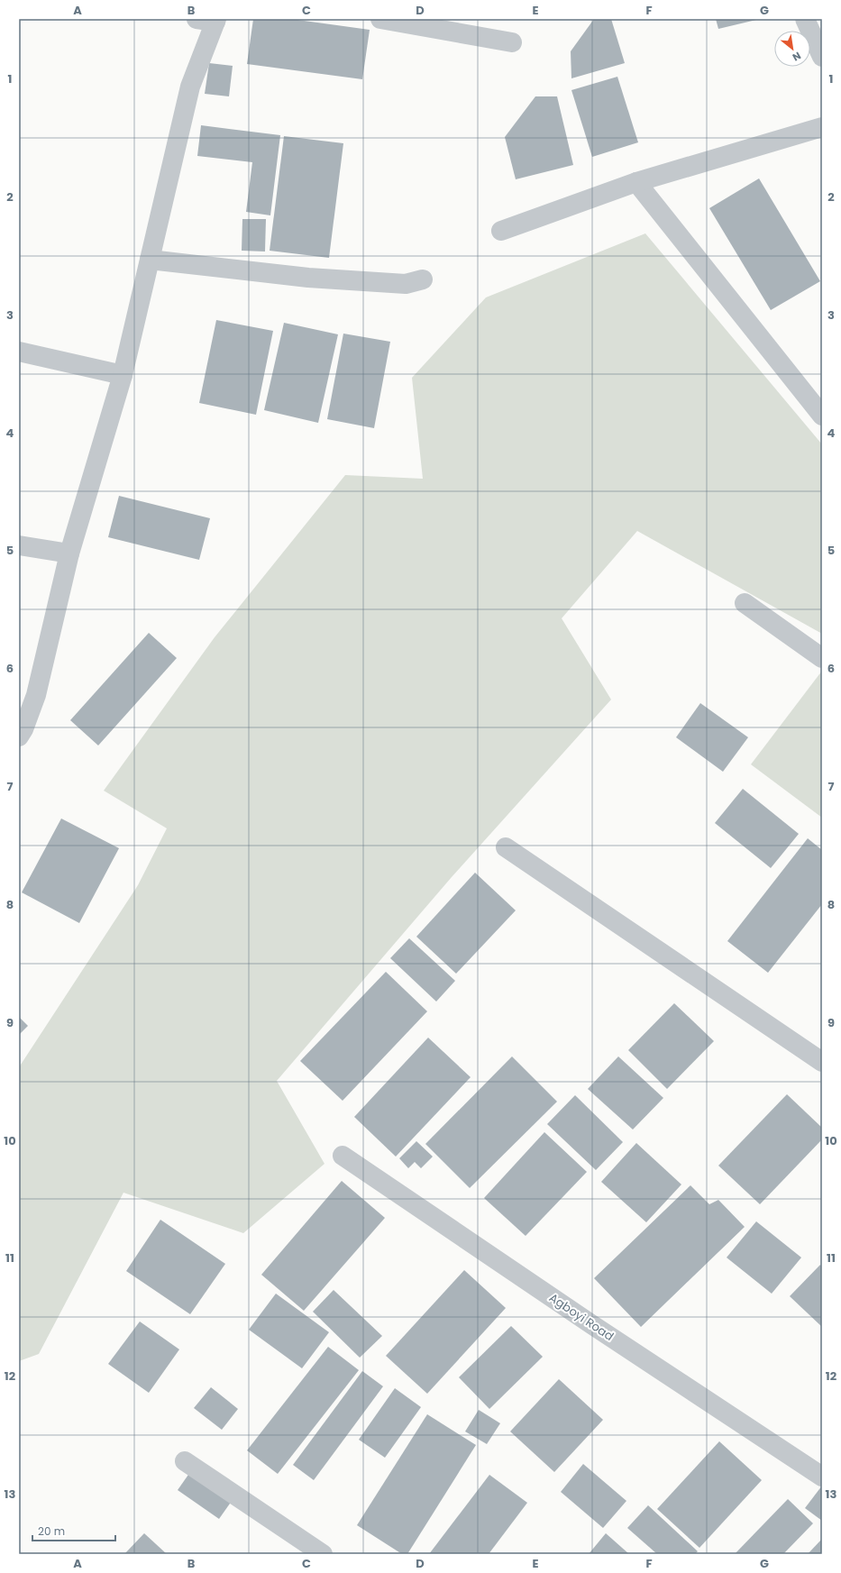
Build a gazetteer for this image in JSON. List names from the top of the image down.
{
  "streets": {
    "street": ["Agboyi Road"]
  },
  "scale_bar": "20 m",
  "north": "bottom right",
  "grid": {
    "columns": [
      "A",
      "B",
      "C",
      "D",
      "E",
      "F",
      "G"
    ],
    "rows": [
      "1",
      "2",
      "3",
      "4",
      "5",
      "6",
      "7",
      "8",
      "9",
      "10",
      "11",
      "12",
      "13"
    ]
  }
}
